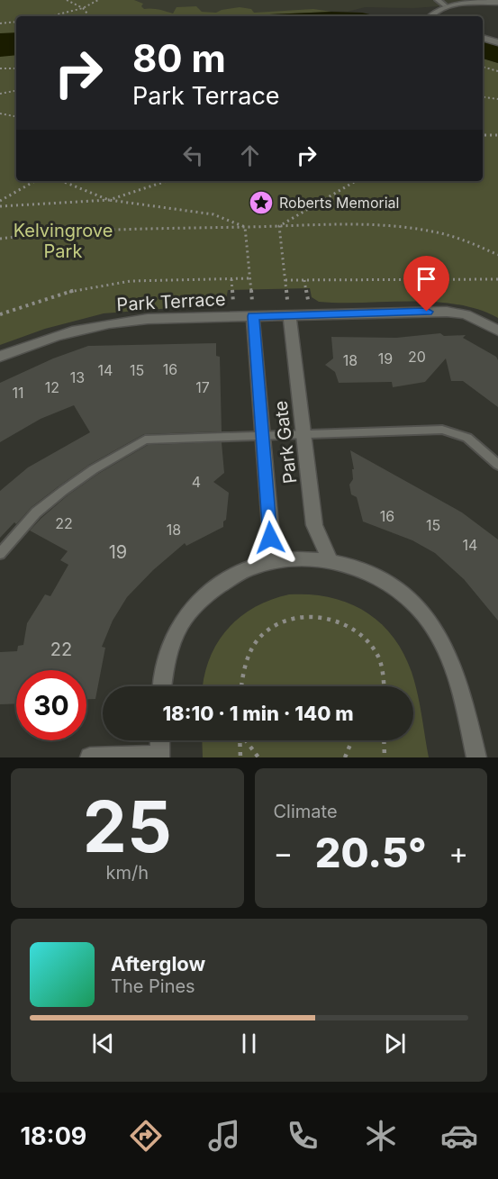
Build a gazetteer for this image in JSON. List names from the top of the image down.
{
  "streets": {
    "street": ["Park Terrace", "Park Gate"]
  },
  "crossings": [
    ["Park Terrace", "Park Gate"]
  ],
  "parks": ["Kelvingrove Park"],
  "places": {
    "place": ["Roberts Memorial"]
  },
  "house_numbers": [
    "20",
    "19",
    "18",
    "16",
    "14",
    "15",
    "13",
    "12",
    "17",
    "11",
    "4",
    "16",
    "22",
    "15",
    "18",
    "14",
    "19",
    "22"
  ],
  "page": {
    "turn": ["80 m", "Park Terrace"],
    "limit": "30",
    "trip": "18:10 · 1 min · 140 m",
    "tile": [
      ["25", "km/h"],
      "Climate"
    ],
    "heat": ["−", "20.5°", "+"],
    "song": ["Afterglow", "The Pines"],
    "tabs": "18:09"
  }
}
